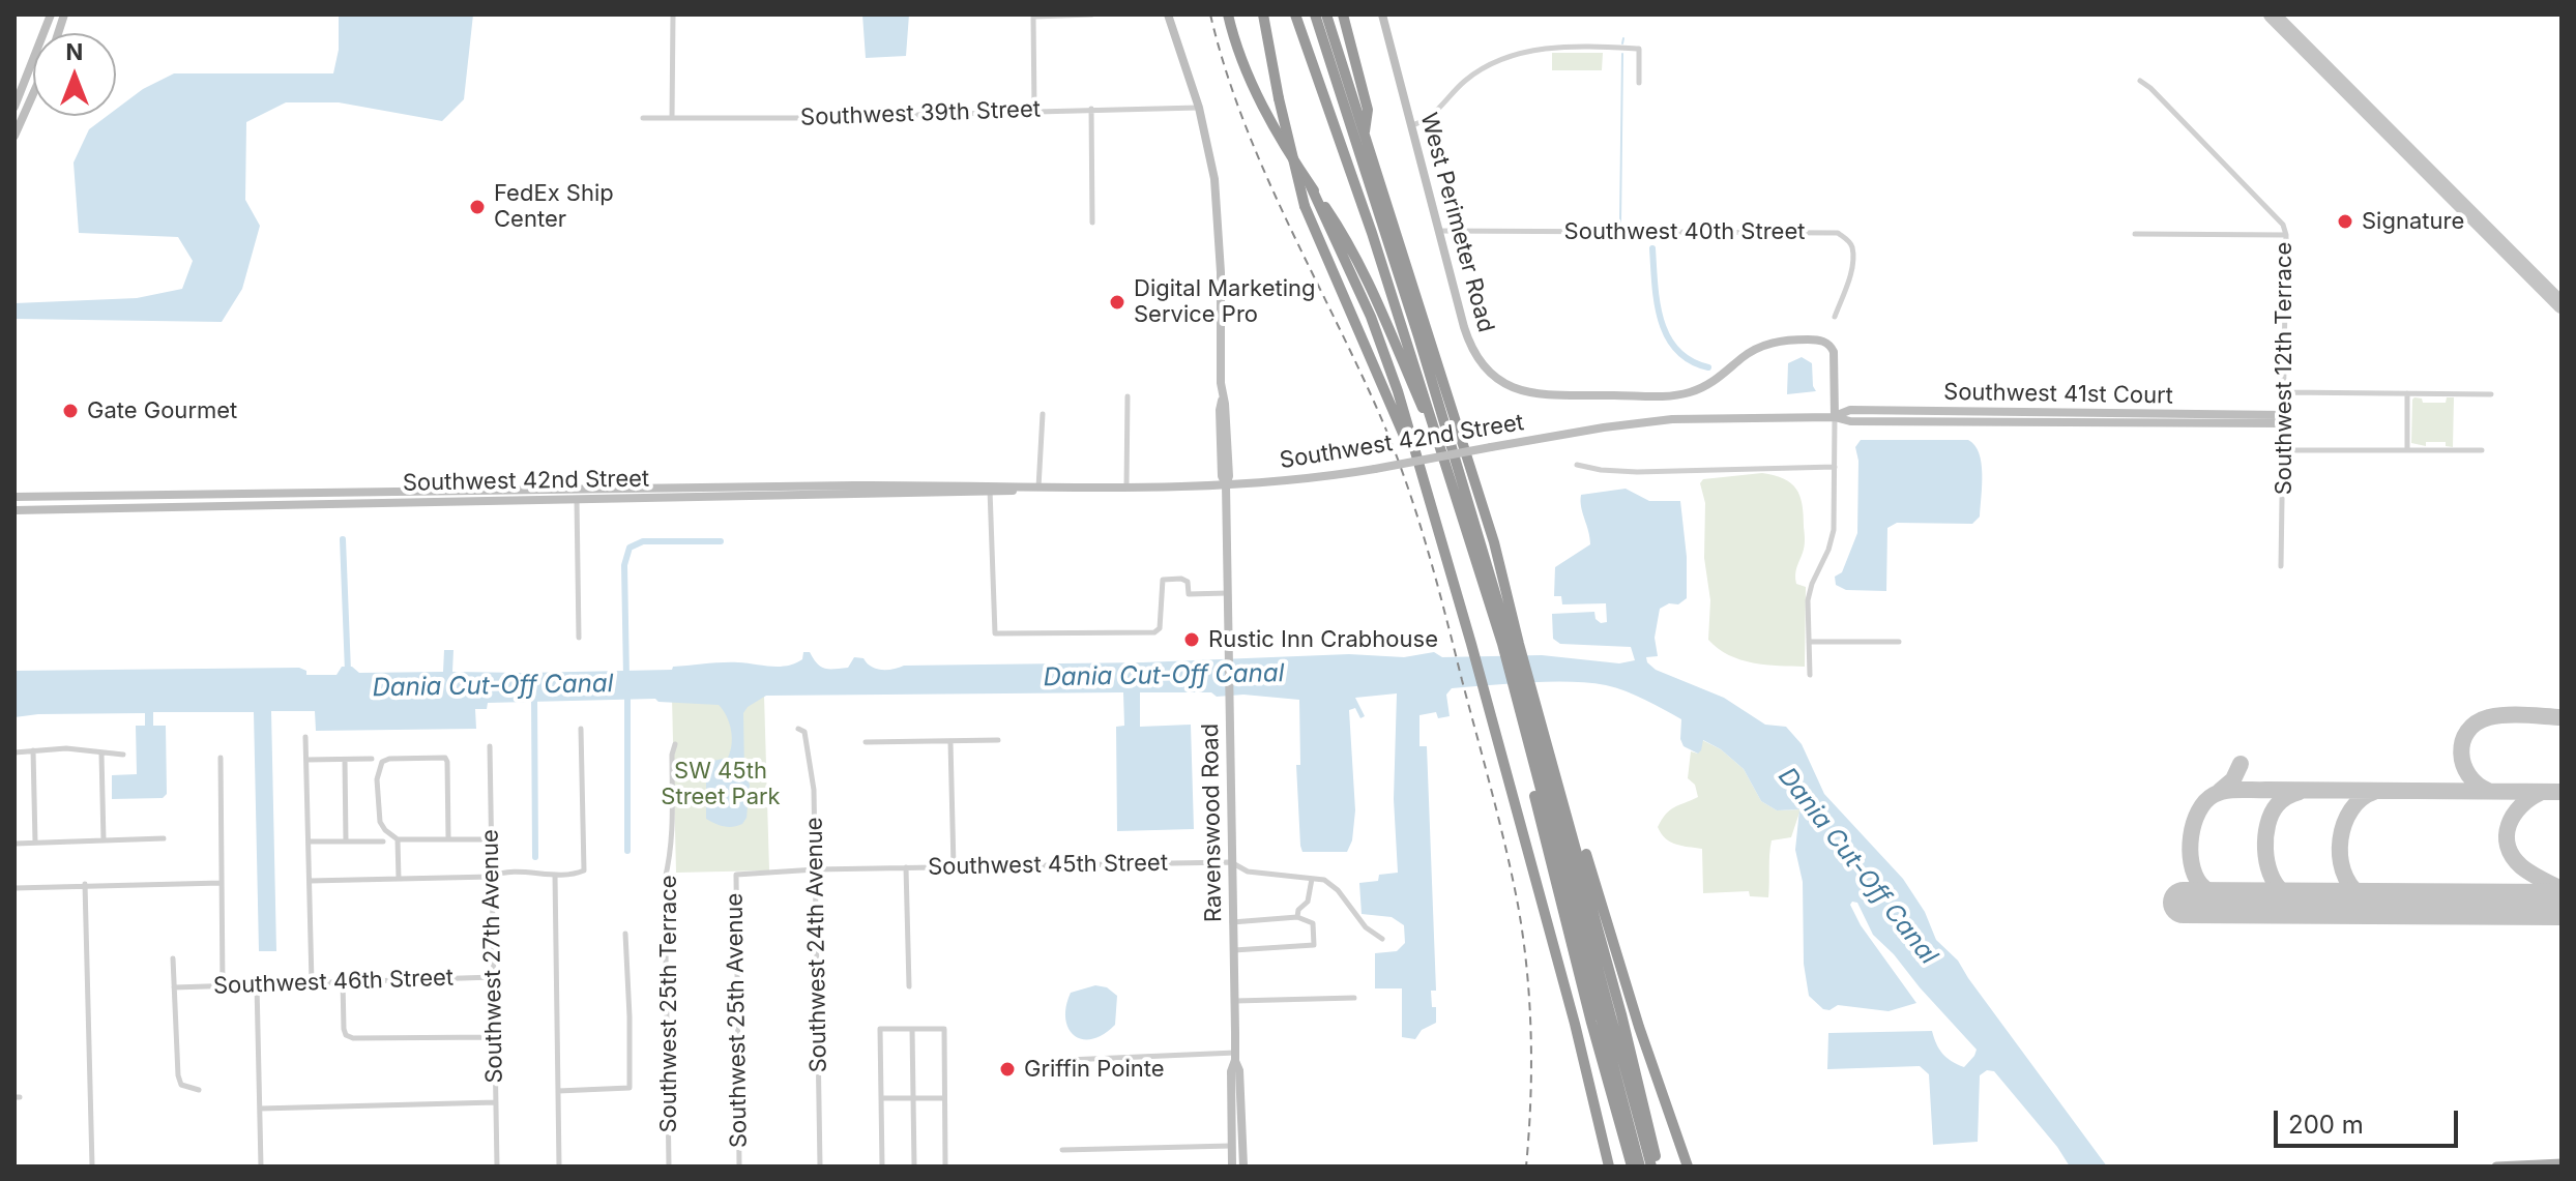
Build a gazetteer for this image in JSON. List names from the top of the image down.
{
  "streets": {
    "street": [
      "Southwest 39th Street",
      "West Perimeter Road",
      "Southwest 40th Street",
      "Southwest 12th Terrace",
      "Southwest 41st Court",
      "Southwest 42nd Street",
      "Ravenswood Road",
      "Southwest 45th Street",
      "Southwest 24th Avenue",
      "Southwest 27th Avenue",
      "Southwest 46th Street",
      "Southwest 25th Terrace",
      "Southwest 25th Avenue"
    ]
  },
  "crossings": [
    ["Southwest 39th Street", "Ravenswood Road"],
    ["West Perimeter Road", "Southwest 40th Street"],
    ["West Perimeter Road", "Southwest 41st Court"],
    ["Southwest 12th Terrace", "Southwest 41st Court"],
    ["Southwest 41st Court", "Southwest 42nd Street"],
    ["Southwest 42nd Street", "Ravenswood Road"],
    ["Ravenswood Road", "Southwest 45th Street"],
    ["Southwest 45th Street", "Southwest 24th Avenue"],
    ["Southwest 45th Street", "Southwest 25th Avenue"],
    ["Southwest 27th Avenue", "Southwest 46th Street"]
  ],
  "water": ["Dania Cut-Off Canal"],
  "parks": ["SW 45th Street Park"],
  "places": [
    "FedEx Ship Center",
    "Signature",
    "Digital Marketing Service Pro",
    "Gate Gourmet",
    "Rustic Inn Crabhouse",
    "Griffin Pointe"
  ],
  "scale_bar": "200 m",
  "north": "top"
}
